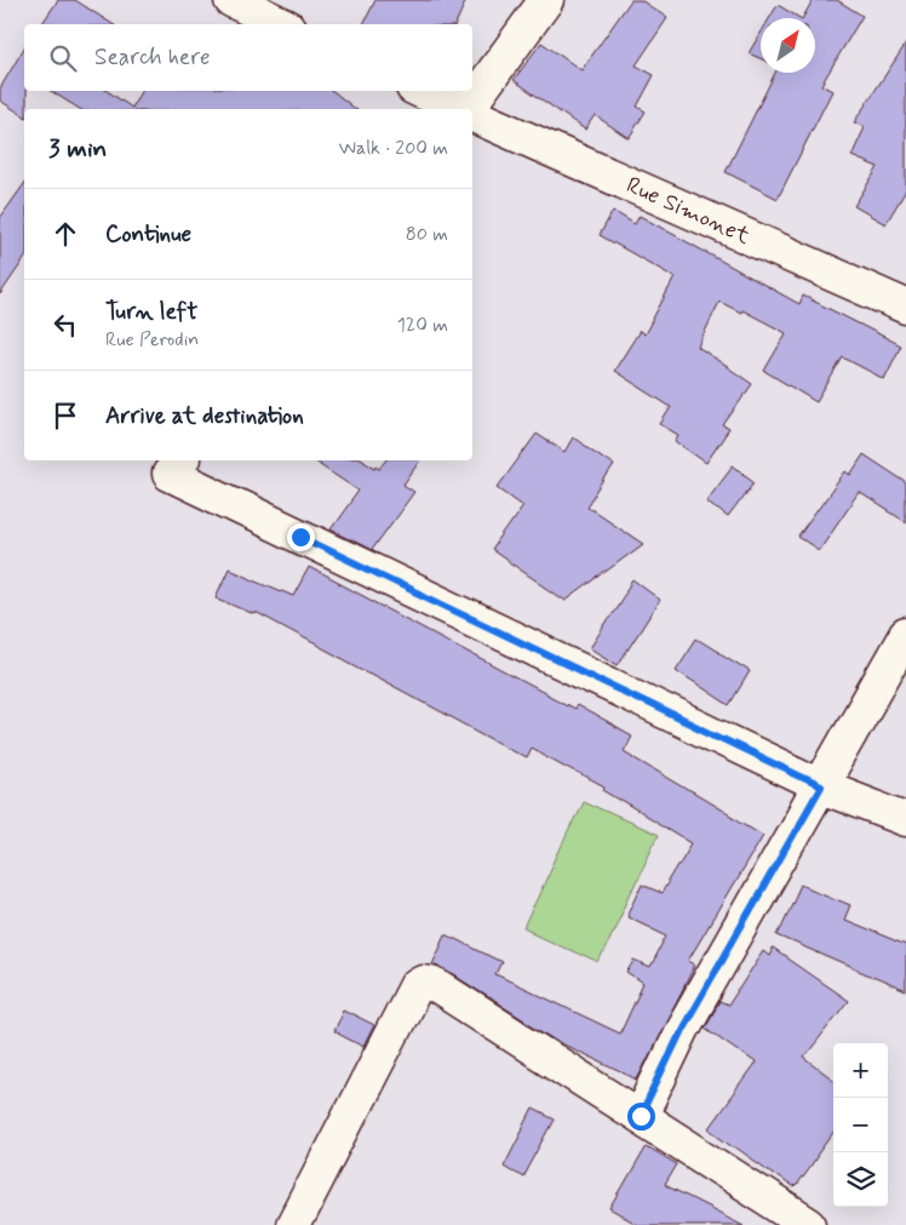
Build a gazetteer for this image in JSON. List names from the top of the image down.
{
  "streets": {
    "street": ["Rue Simonet"]
  },
  "north": "top right",
  "page": {
    "search": "Search here",
    "heading": ["3 min", "Walk · 200 m"],
    "list": [
      ["Continue", "80 m"],
      ["Turn left", "Rue Perodin", "120 m"],
      "Arrive at destination"
    ],
    "map_buttons": ["+", "−"]
  }
}
